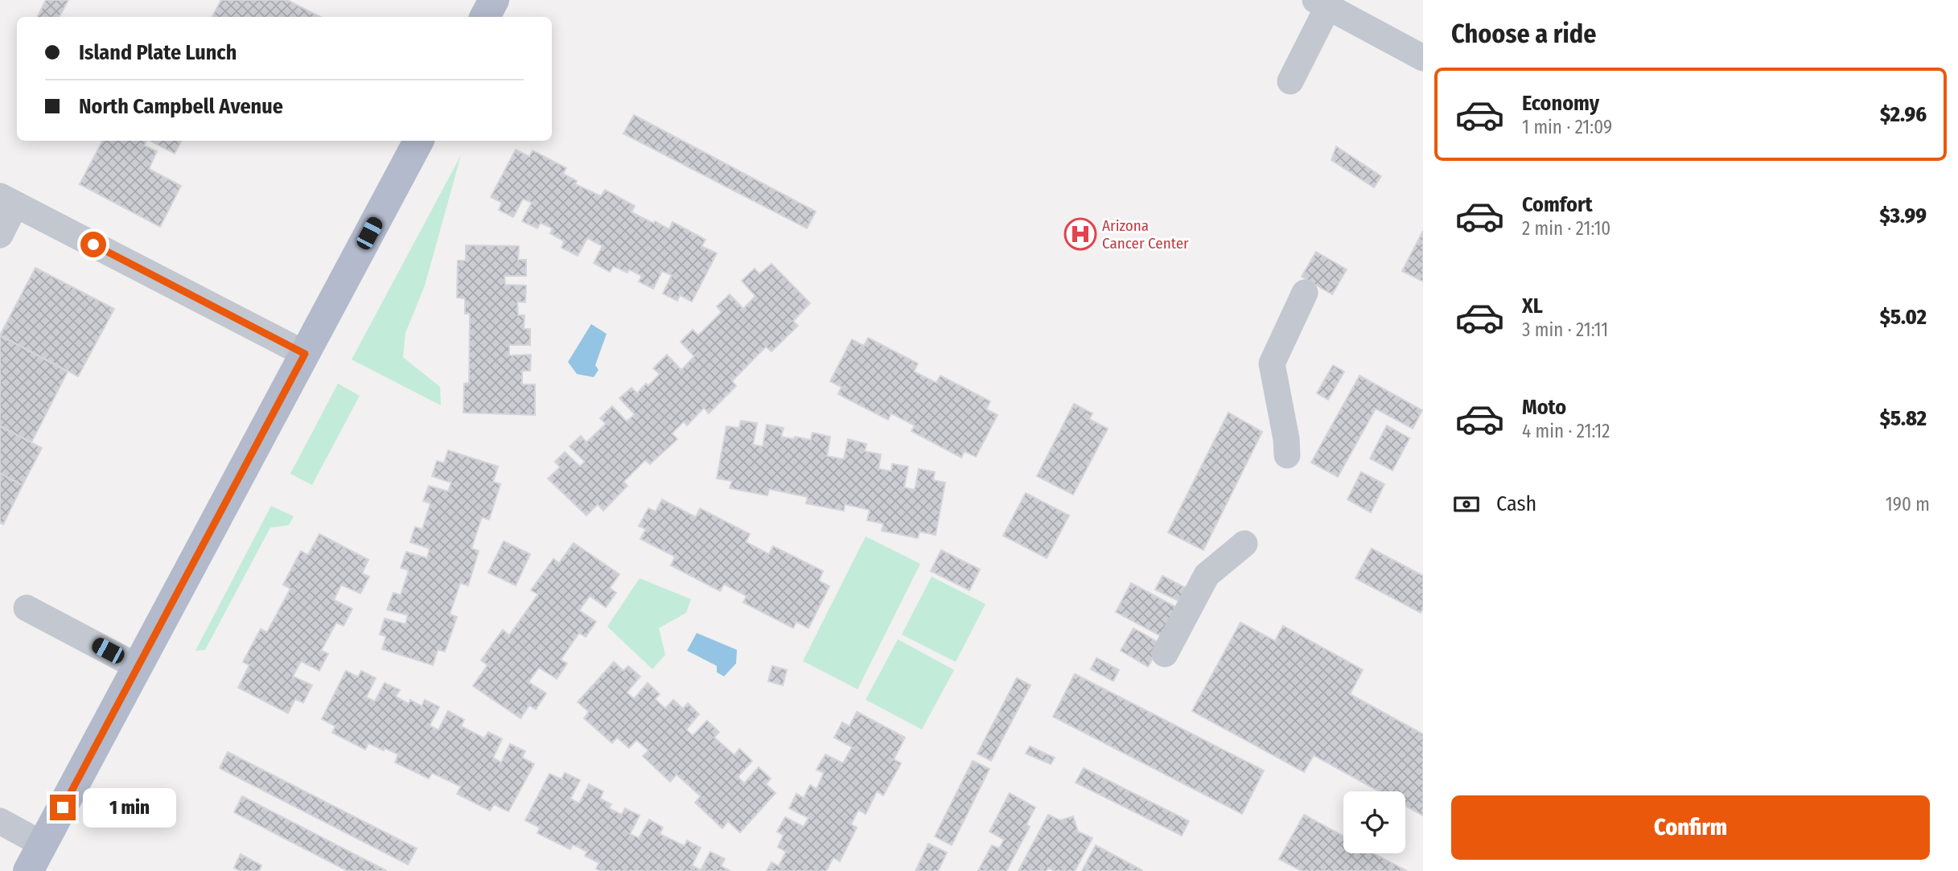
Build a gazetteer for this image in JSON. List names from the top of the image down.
{
  "places": {
    "hospital": ["Arizona Cancer Center"]
  },
  "page": {
    "heading": "Choose a ride",
    "banner": ["Island Plate Lunch", "North Campbell Avenue"],
    "list": [
      {
        "name": "Economy",
        "note": "1 min · 21:09",
        "value": "$2.96"
      },
      {
        "name": "Comfort",
        "note": "2 min · 21:10",
        "value": "$3.99"
      },
      {
        "name": "XL",
        "note": "3 min · 21:11",
        "value": "$5.02"
      },
      {
        "name": "Moto",
        "note": "4 min · 21:12",
        "value": "$5.82"
      }
    ],
    "pay": ["Cash", "190 m"],
    "buttons": "Confirm",
    "bubble": "1 min"
  }
}
